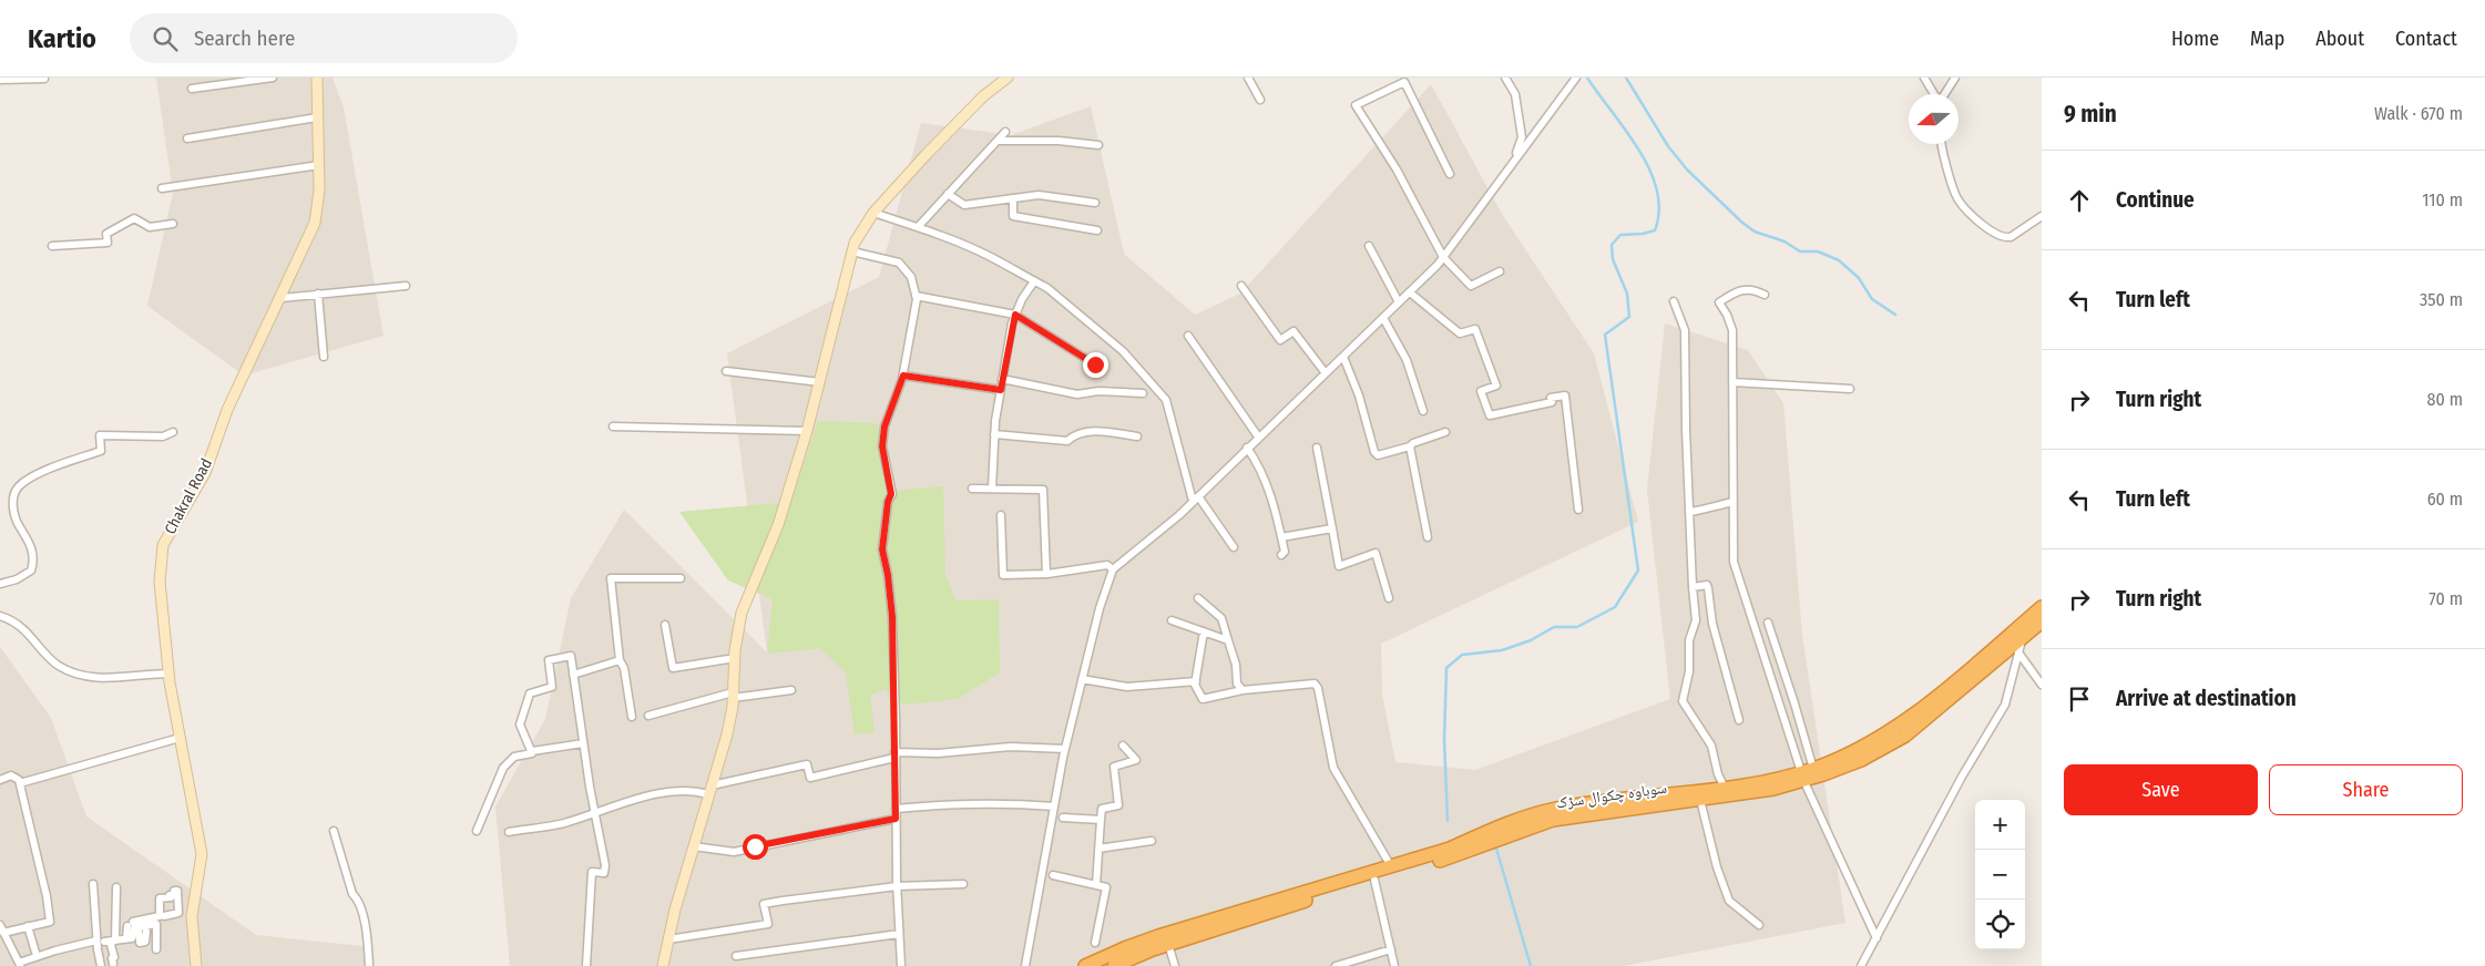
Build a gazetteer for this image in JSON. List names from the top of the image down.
{
  "streets": {
    "highway": ["سوہاوہ چکوال سڑک"],
    "street": ["Chakral Road"]
  },
  "north": "left",
  "page": {
    "header": "Kartio",
    "search": "Search here",
    "nav": [
      "Home",
      "Map",
      "About",
      "Contact"
    ],
    "heading": ["9 min", "Walk · 670 m"],
    "list": [
      ["Continue", "110 m"],
      ["Turn left", "350 m"],
      ["Turn right", "80 m"],
      ["Turn left", "60 m"],
      ["Turn right", "70 m"],
      "Arrive at destination"
    ],
    "buttons": ["Save", "Share"],
    "map_buttons": ["+", "−"]
  }
}
